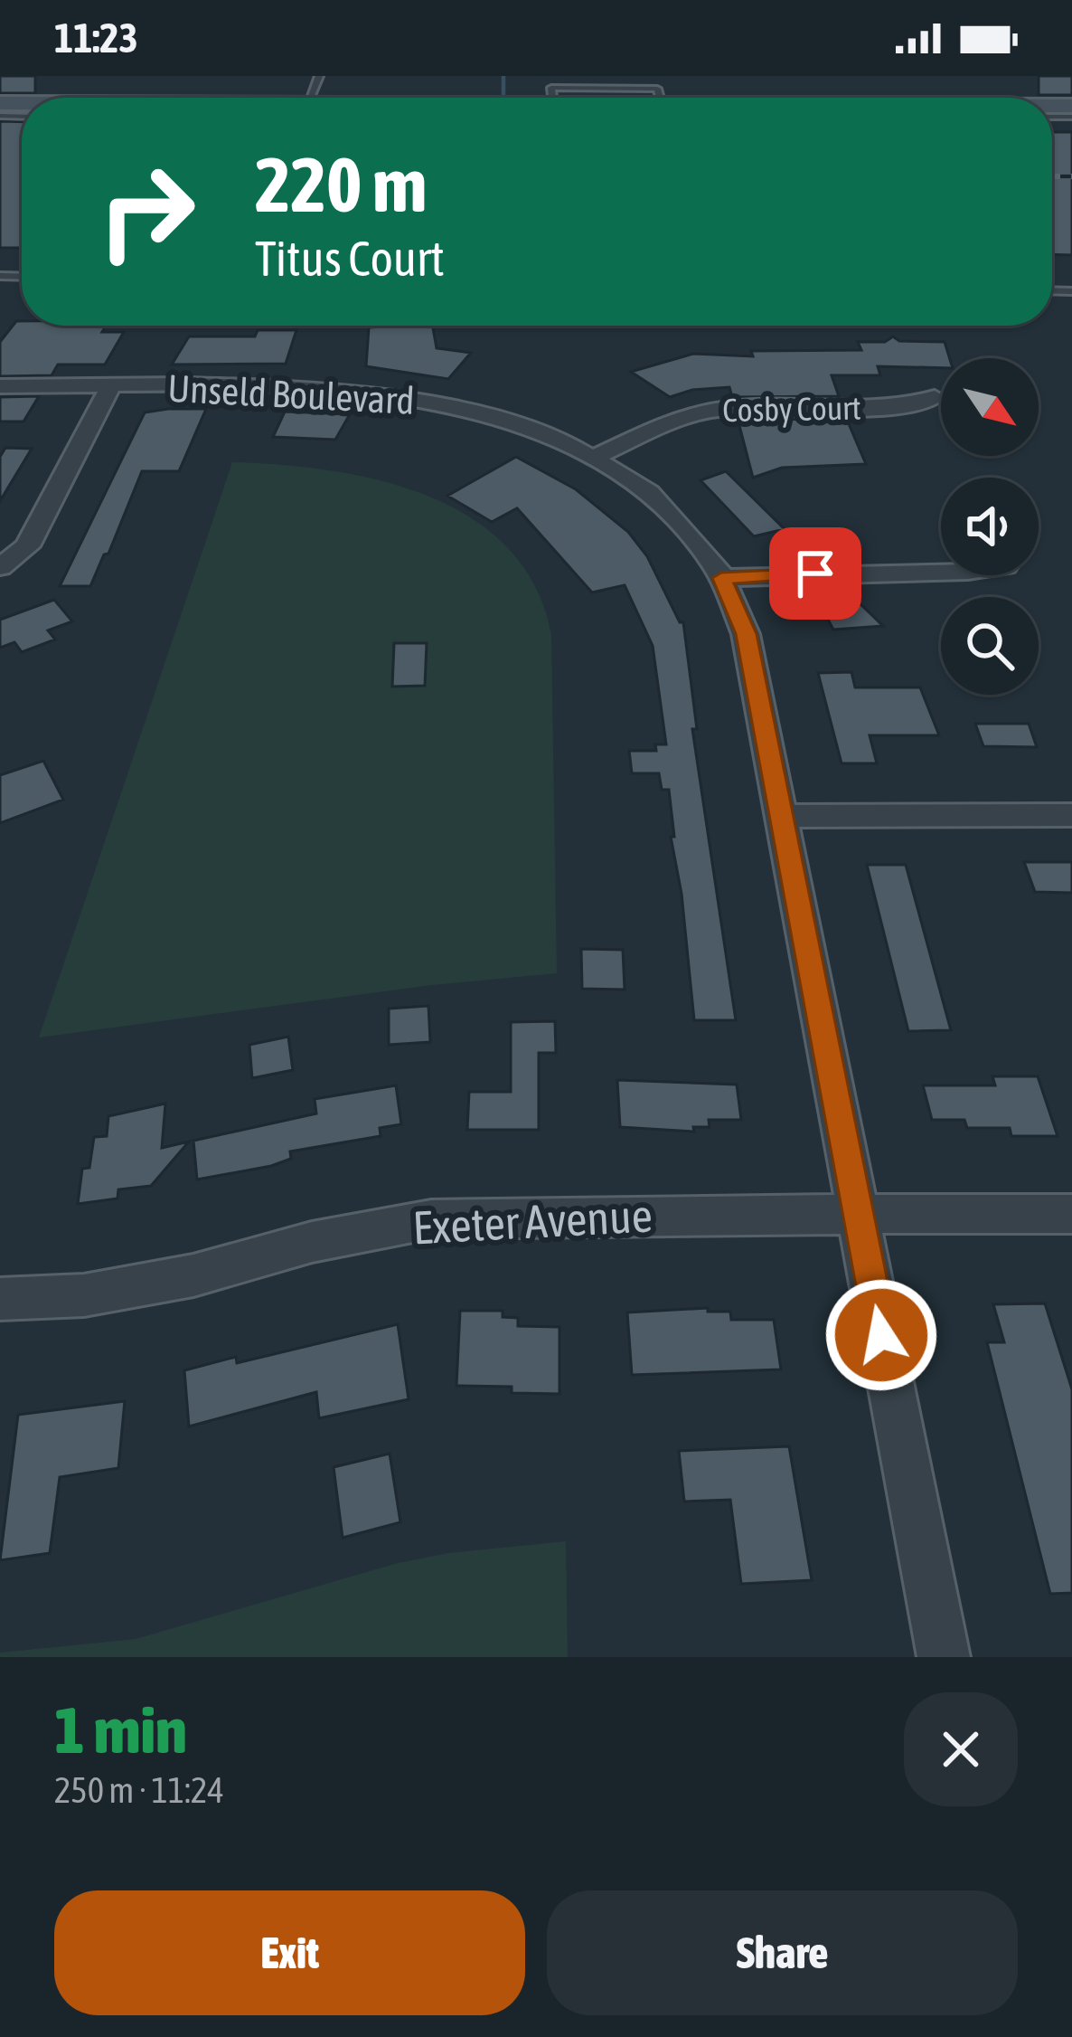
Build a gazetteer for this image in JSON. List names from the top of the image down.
{
  "streets": {
    "street": ["Unseld Boulevard", "Cosby Court", "Exeter Avenue"]
  },
  "crossings": [
    ["Unseld Boulevard", "Cosby Court"],
    ["Unseld Boulevard", "Exeter Avenue"]
  ],
  "north": "bottom right",
  "page": {
    "status": "11:23",
    "turn": ["220 m", "Titus Court"],
    "heading": ["1 min", "250 m · 11:24"],
    "buttons": ["Exit", "Share"]
  }
}
